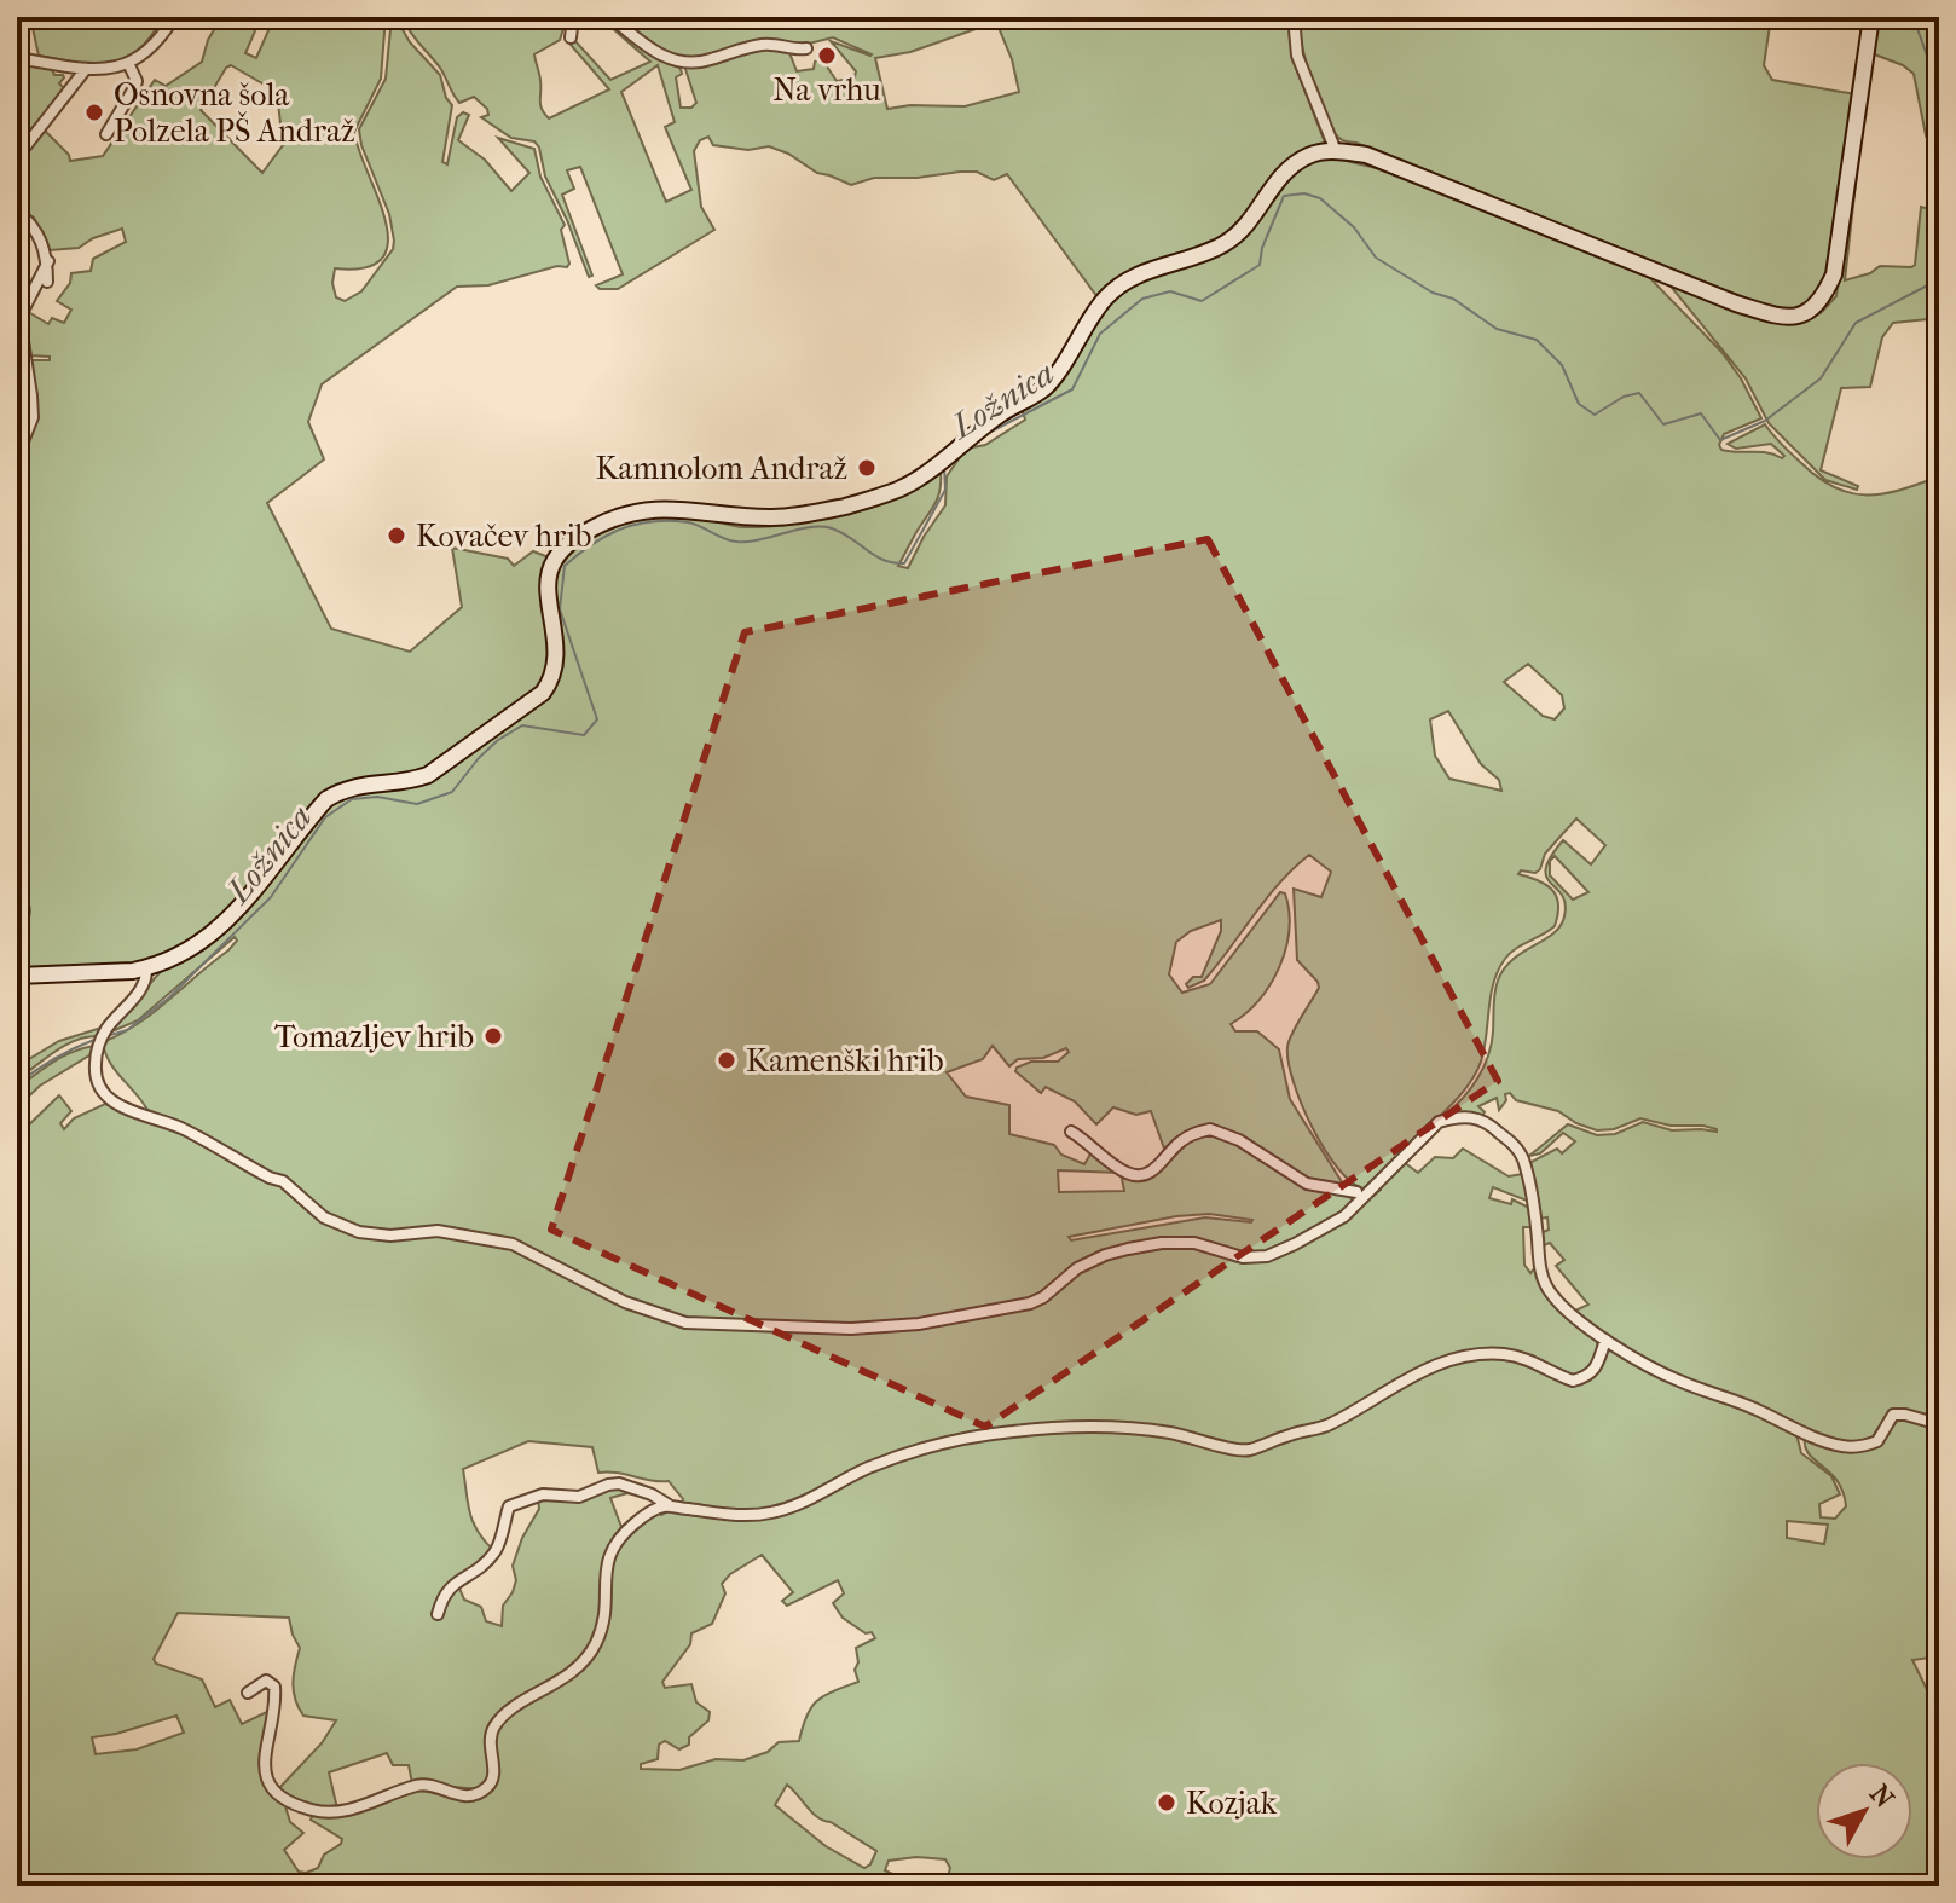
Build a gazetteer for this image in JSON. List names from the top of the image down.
{
  "water": ["Ložnica"],
  "places": [
    "Na vrhu",
    "Osnovna šola Polzela PŠ Andraž",
    "Kamnolom Andraž",
    "Kovačev hrib",
    "Tomazljev hrib",
    "Kamenški hrib",
    "Kozjak"
  ],
  "north": "top right"
}
